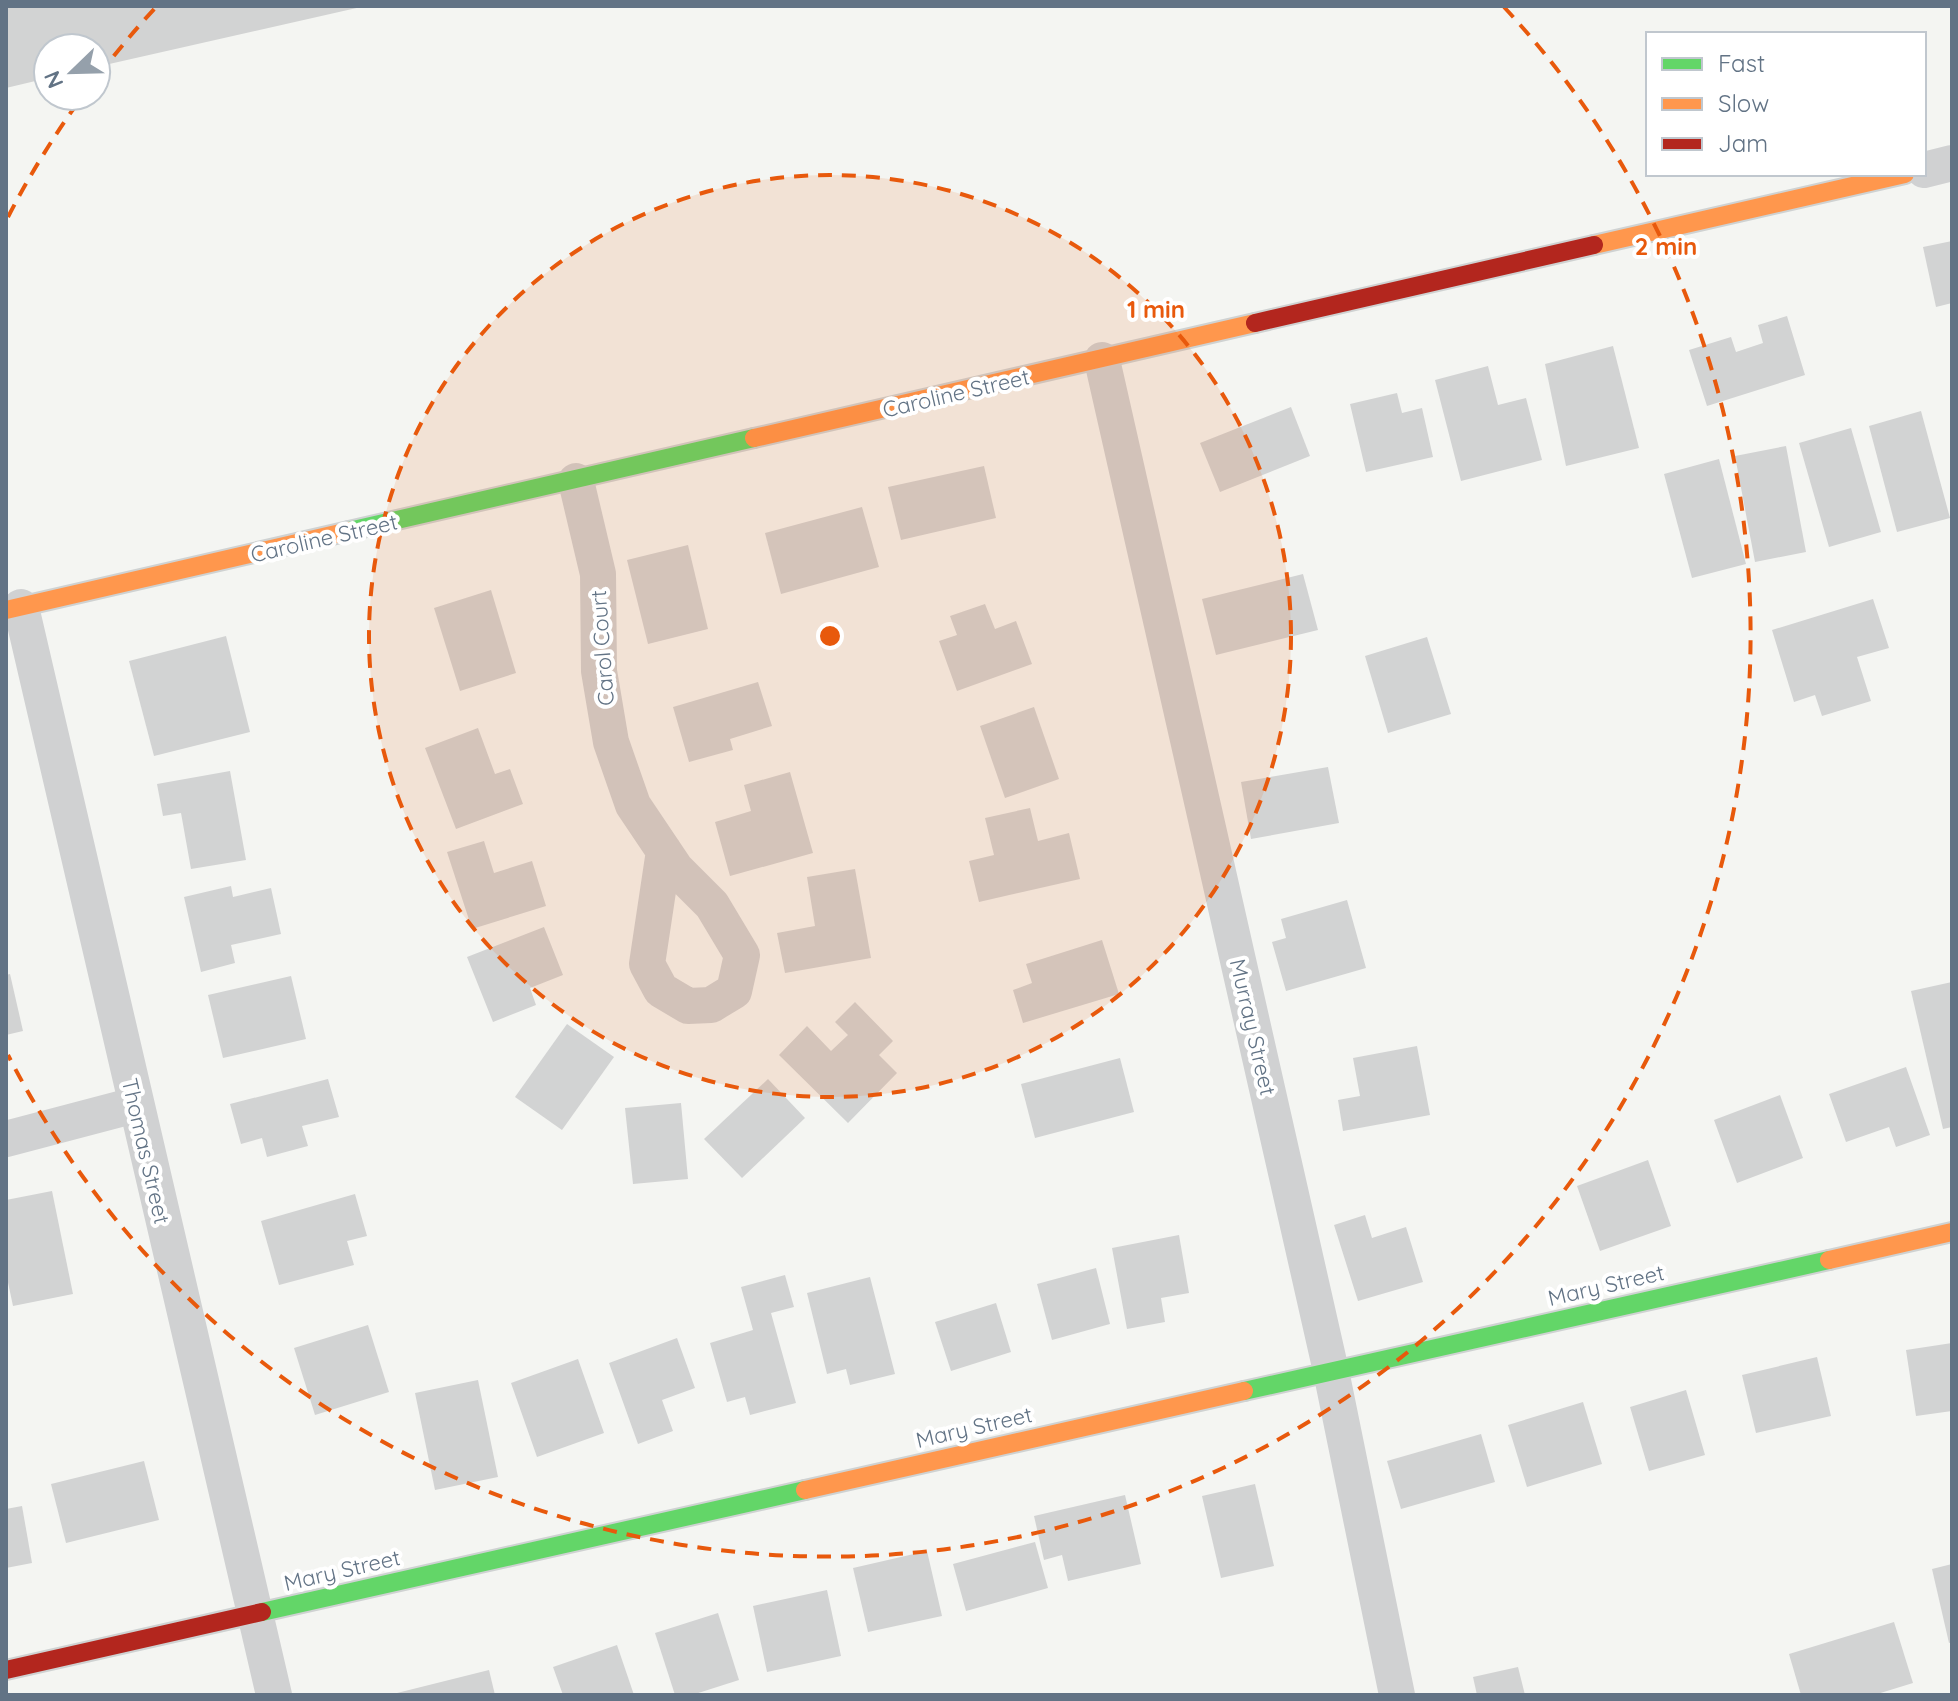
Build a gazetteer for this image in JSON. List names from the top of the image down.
{
  "streets": {
    "street": [
      "Caroline Street",
      "Carol Court",
      "Murray Street",
      "Thomas Street",
      "Mary Street"
    ]
  },
  "crossings": [
    ["Caroline Street", "Carol Court"],
    ["Caroline Street", "Murray Street"],
    ["Caroline Street", "Thomas Street"],
    ["Murray Street", "Mary Street"],
    ["Thomas Street", "Mary Street"]
  ],
  "legend": ["Fast", "Slow", "Jam"],
  "north": "bottom left",
  "rings": ["2 min", "1 min"]
}
